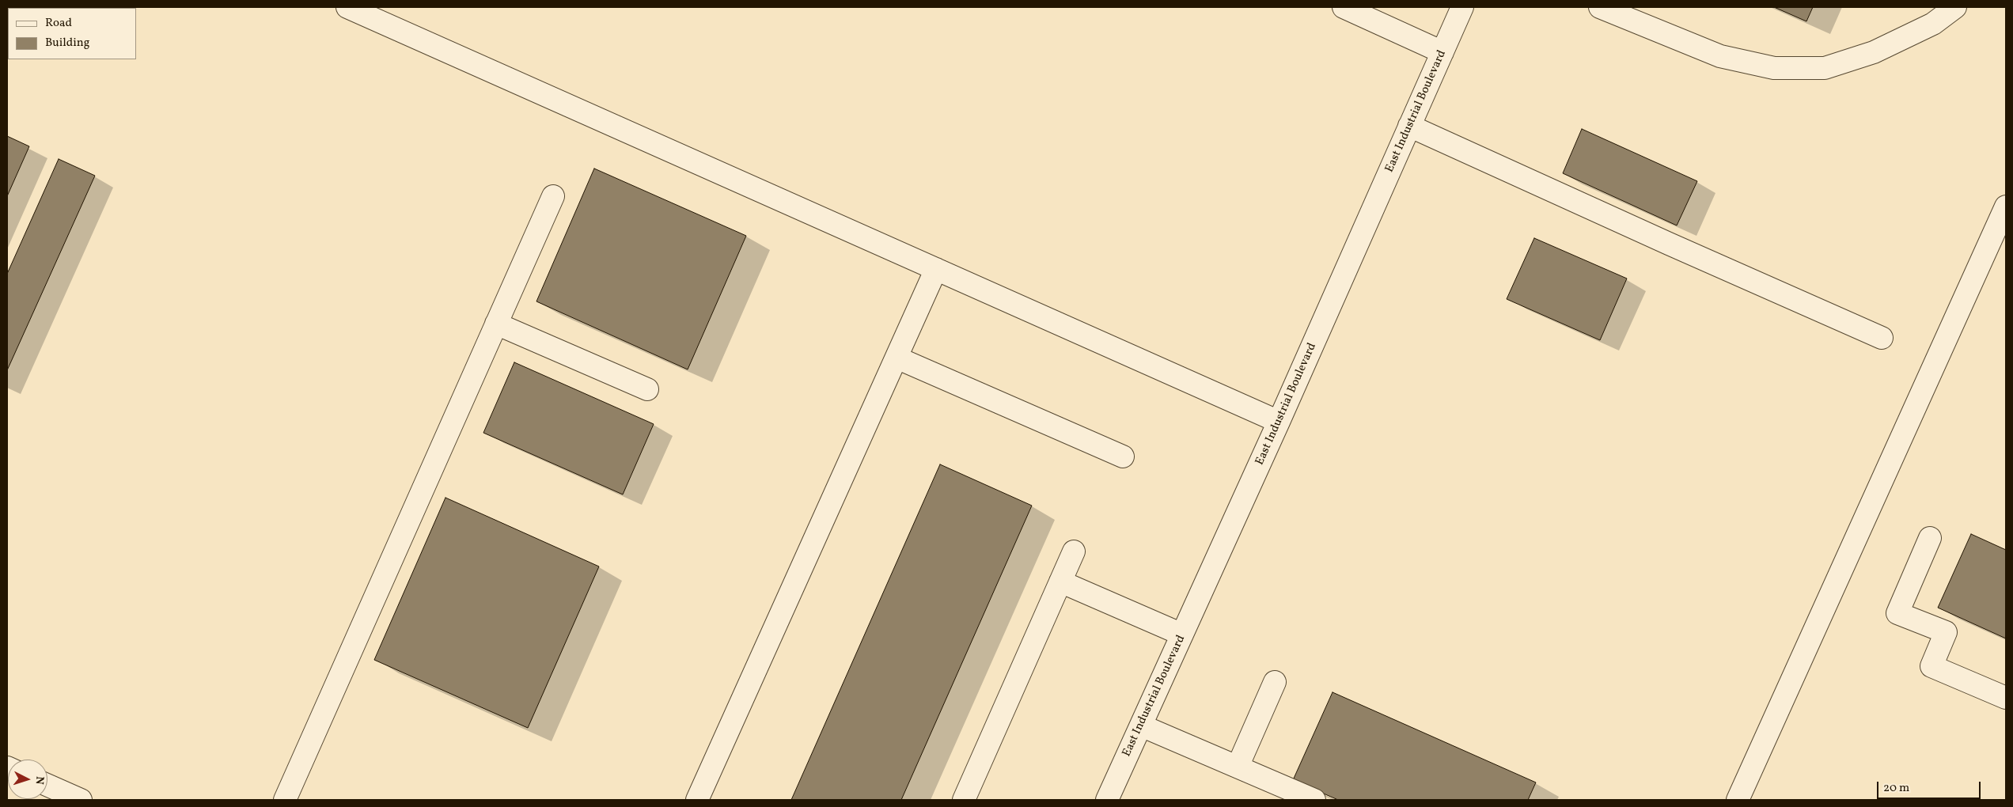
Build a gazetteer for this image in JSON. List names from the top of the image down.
{
  "streets": {
    "street": ["East Industrial Boulevard"]
  },
  "legend": ["Road", "Building"],
  "scale_bar": "20 m",
  "north": "right"
}
